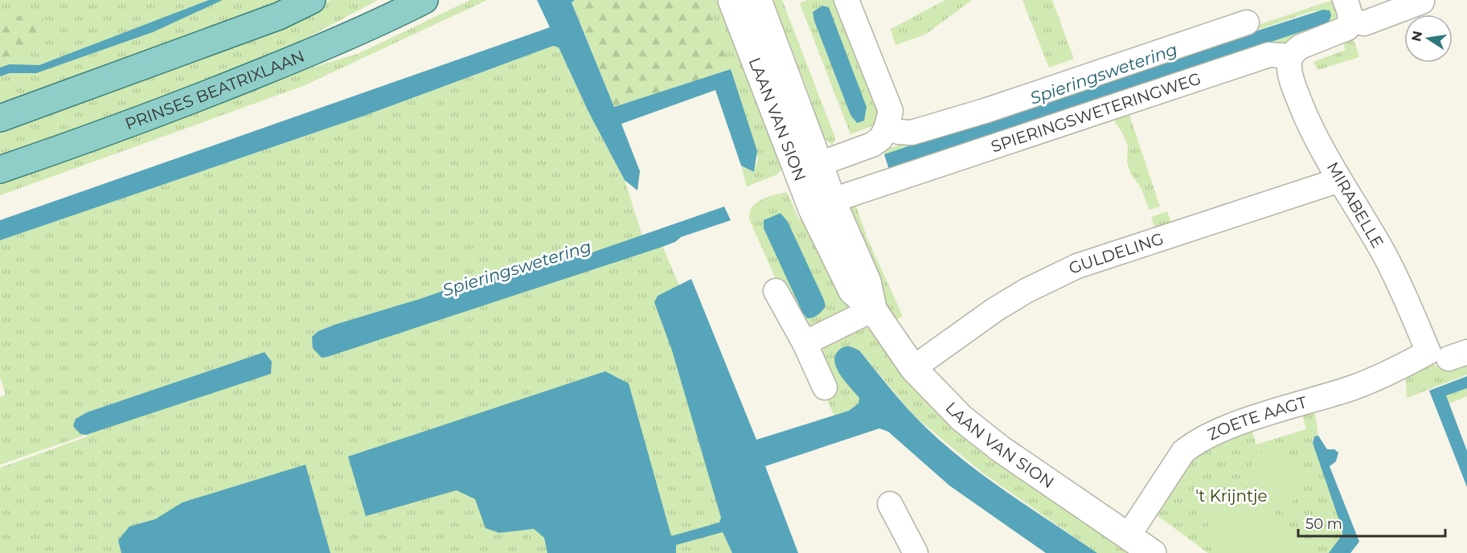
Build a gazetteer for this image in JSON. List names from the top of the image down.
{
  "streets": {
    "main road": ["PRINSES BEATRIXLAAN"],
    "street": [
      "SPIERINGSWETERINGWEG",
      "LAAN VAN SION",
      "MIRABELLE",
      "GULDELING",
      "ZOETE AAGT"
    ]
  },
  "crossings": [
    ["SPIERINGSWETERINGWEG", "LAAN VAN SION"],
    ["SPIERINGSWETERINGWEG", "MIRABELLE"],
    ["LAAN VAN SION", "GULDELING"],
    ["LAAN VAN SION", "ZOETE AAGT"],
    ["MIRABELLE", "GULDELING"],
    ["MIRABELLE", "ZOETE AAGT"]
  ],
  "water": ["Spieringswetering"],
  "parks": ["'t Krijntje"],
  "scale_bar": "50 m",
  "north": "left"
}
